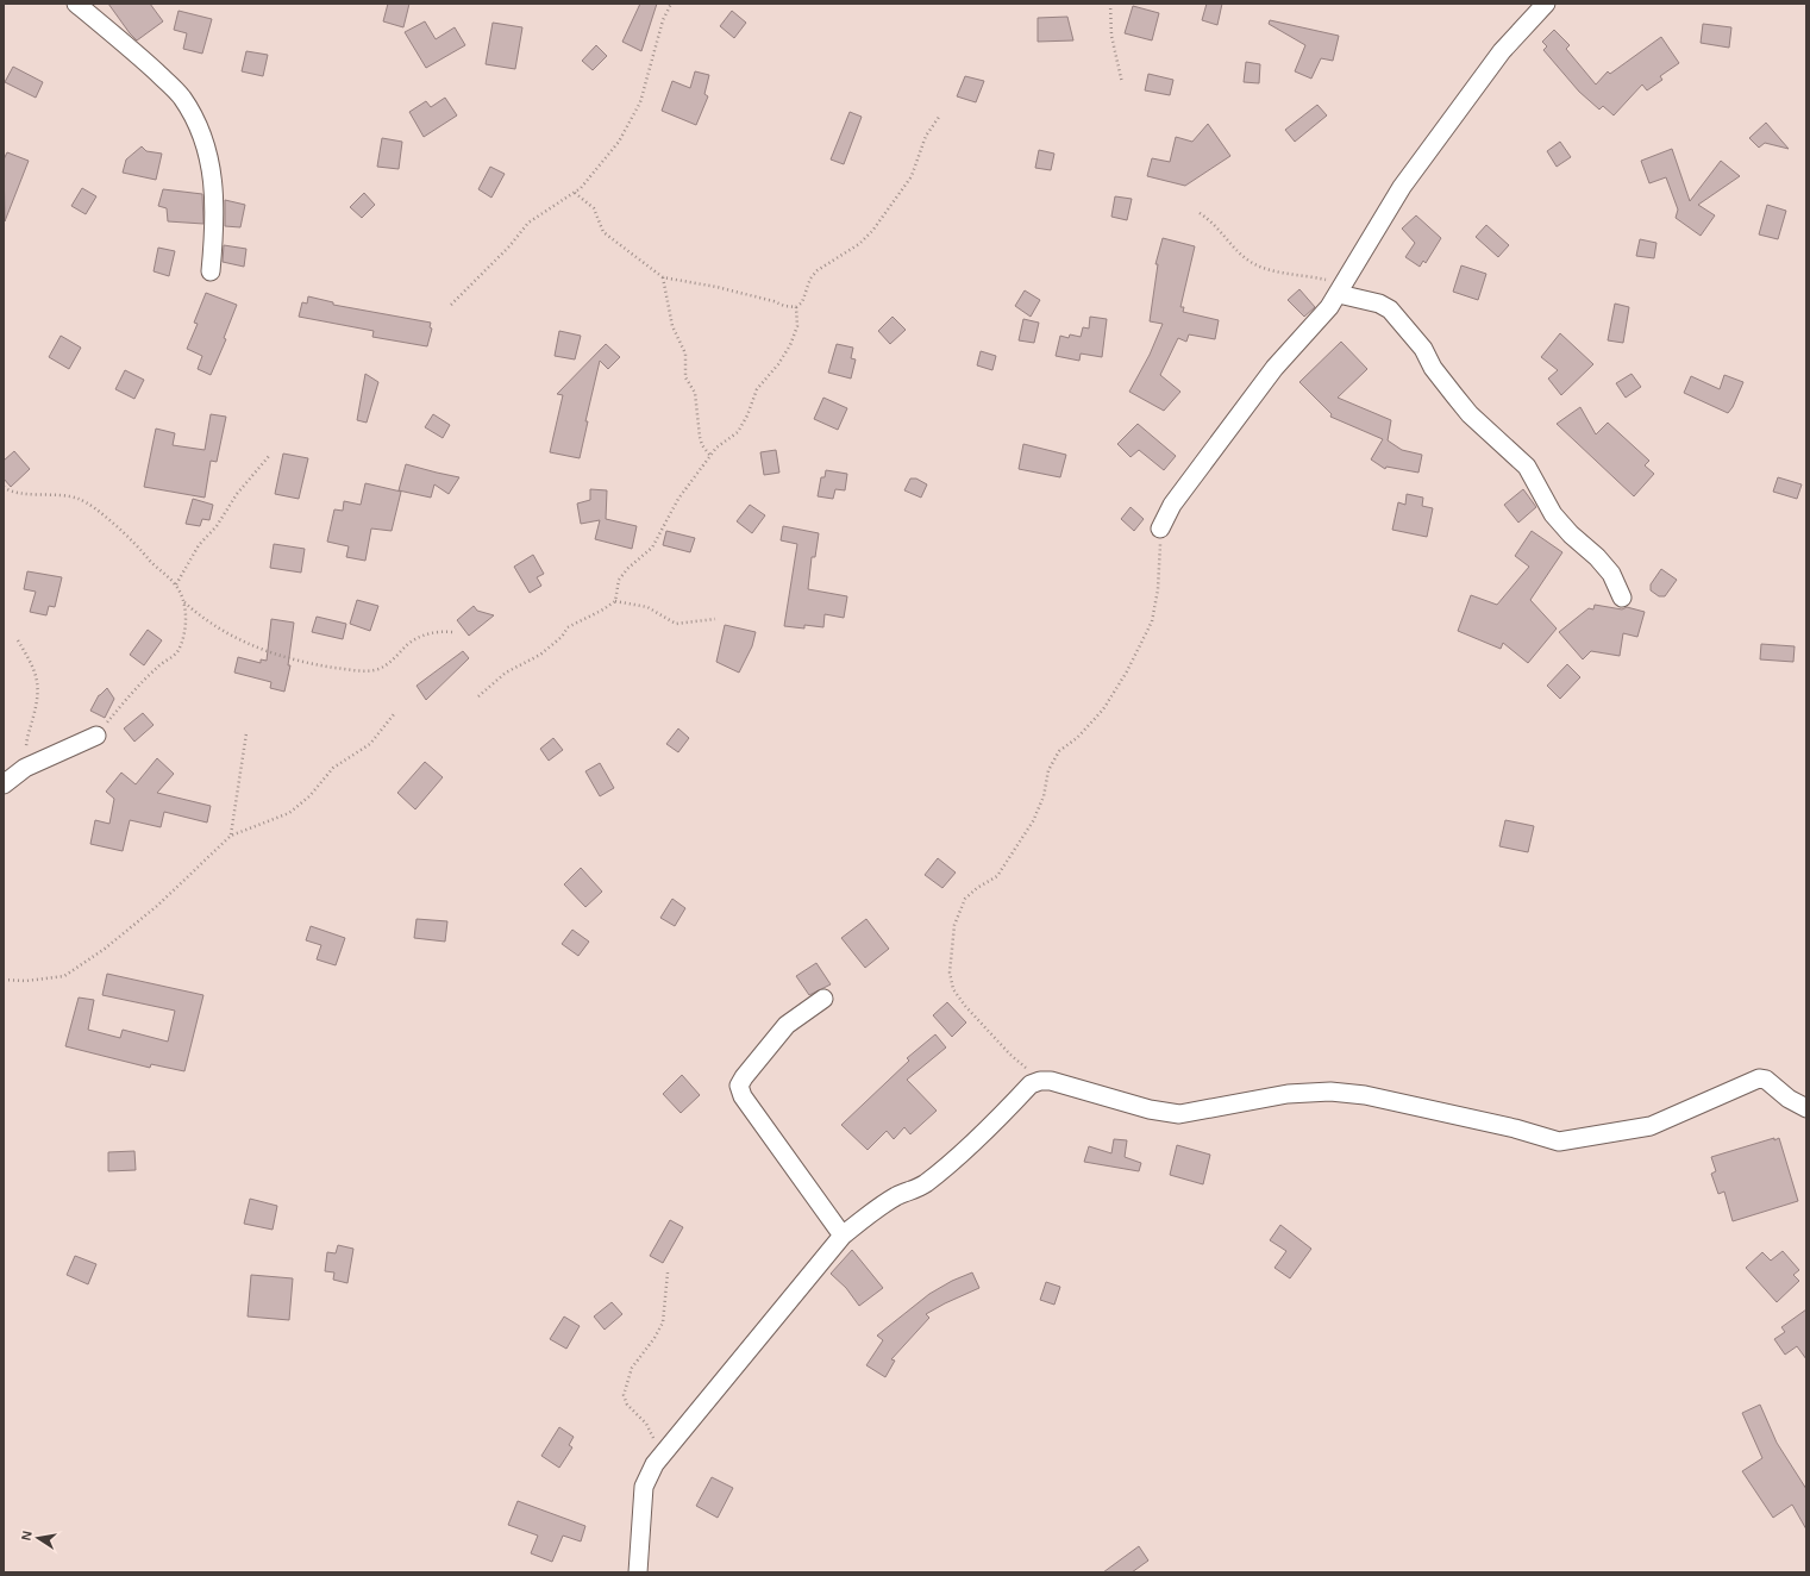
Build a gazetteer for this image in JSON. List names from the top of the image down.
{
  "north": "left"
}
